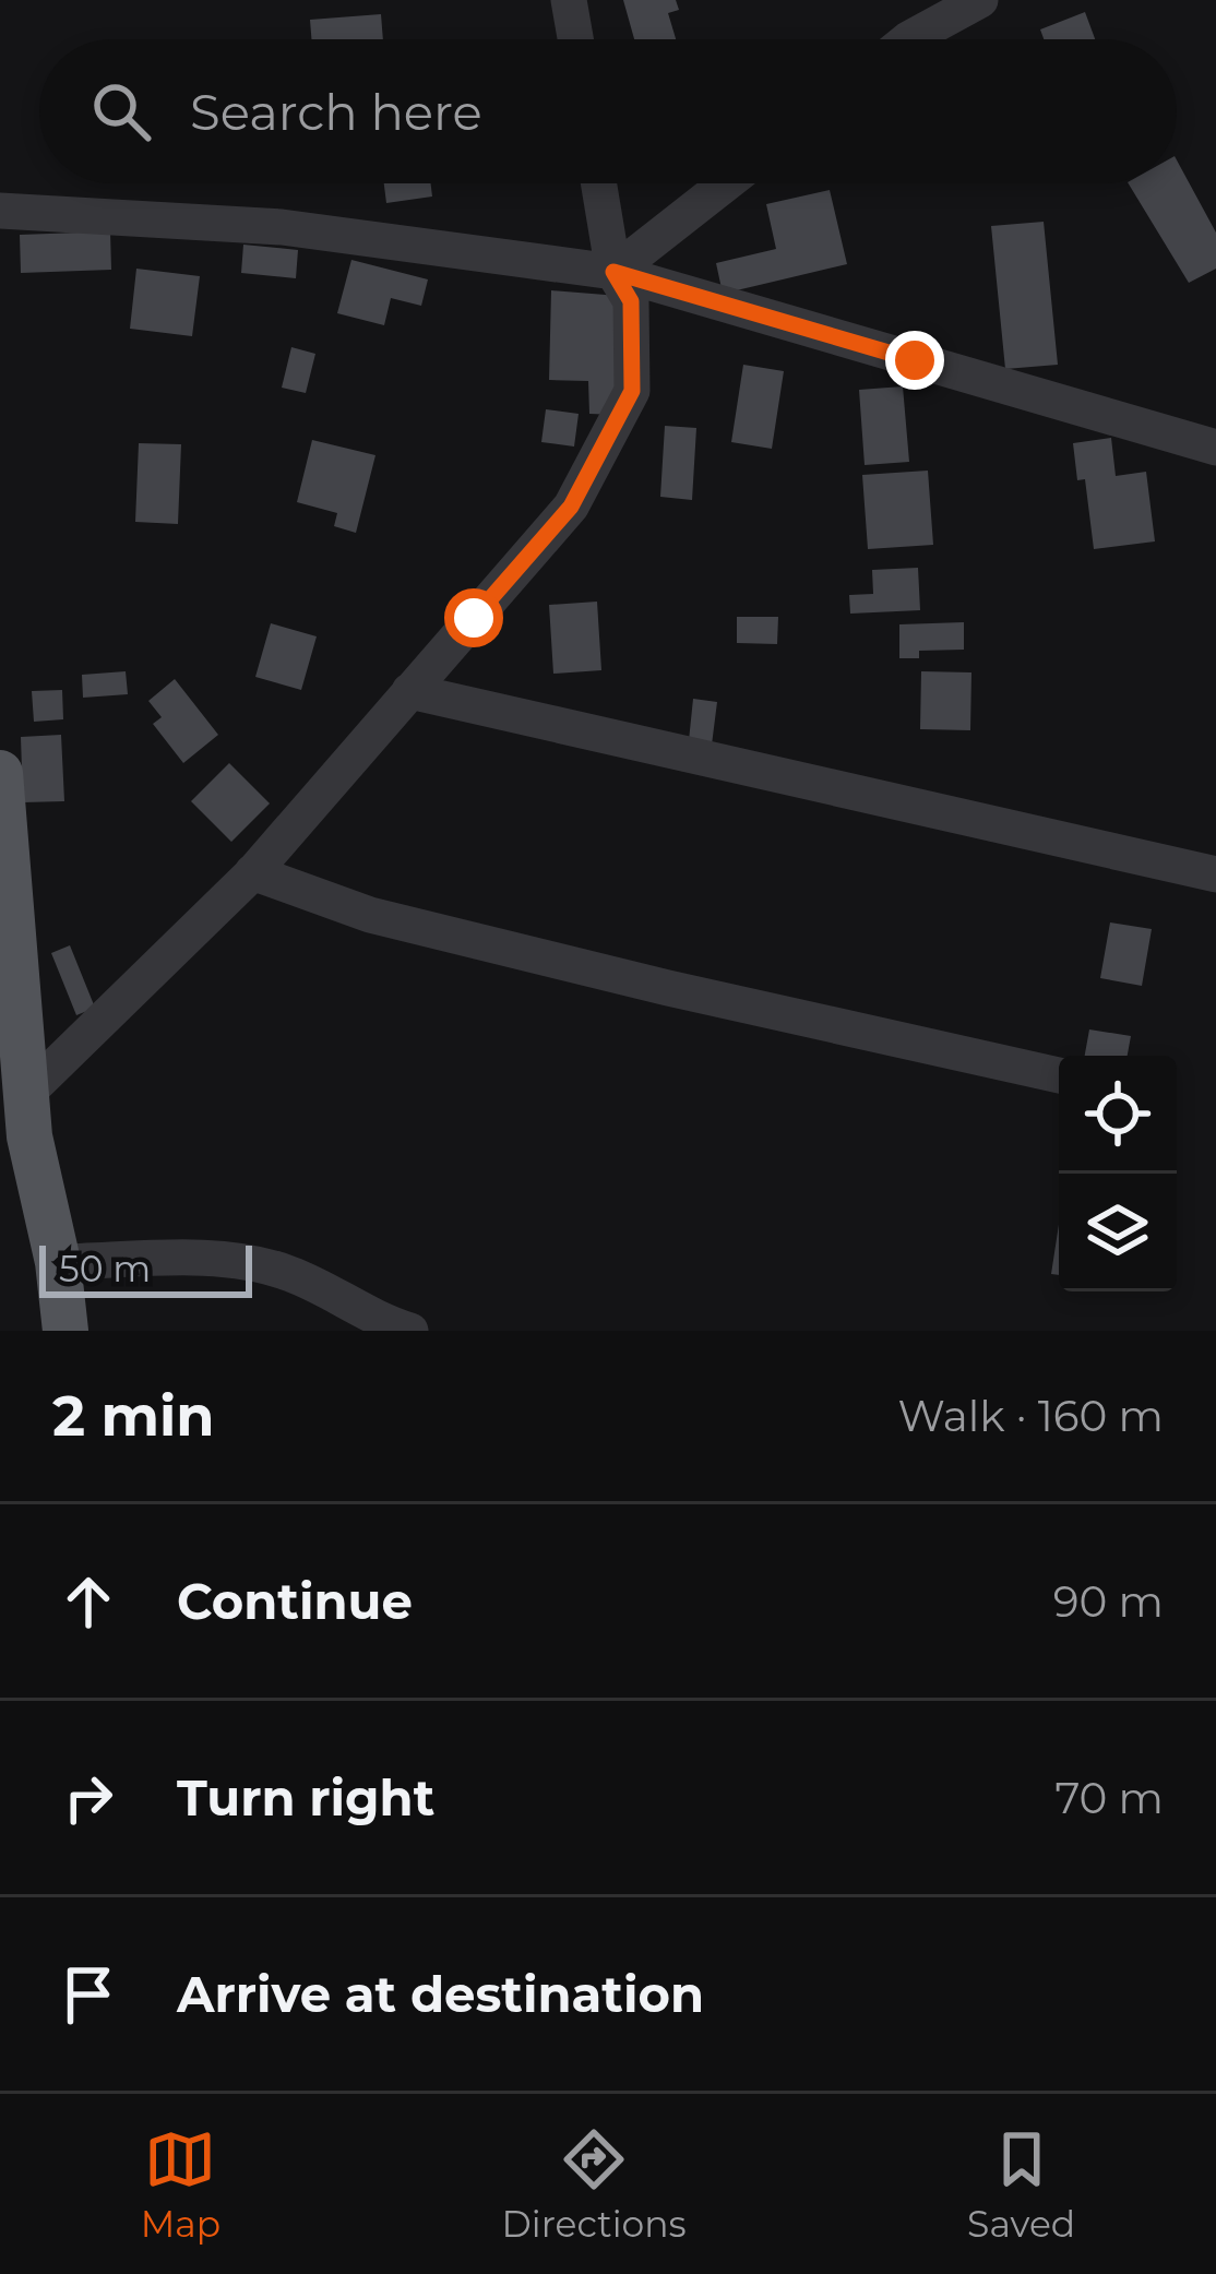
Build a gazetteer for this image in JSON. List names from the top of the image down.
{
  "scale_bar": "50 m",
  "page": {
    "search": "Search here",
    "scale": "50 m",
    "heading": ["2 min", "Walk · 160 m"],
    "list": [
      ["Continue", "90 m"],
      ["Turn right", "70 m"],
      "Arrive at destination"
    ],
    "nav": ["Map", "Directions", "Saved"]
  }
}
